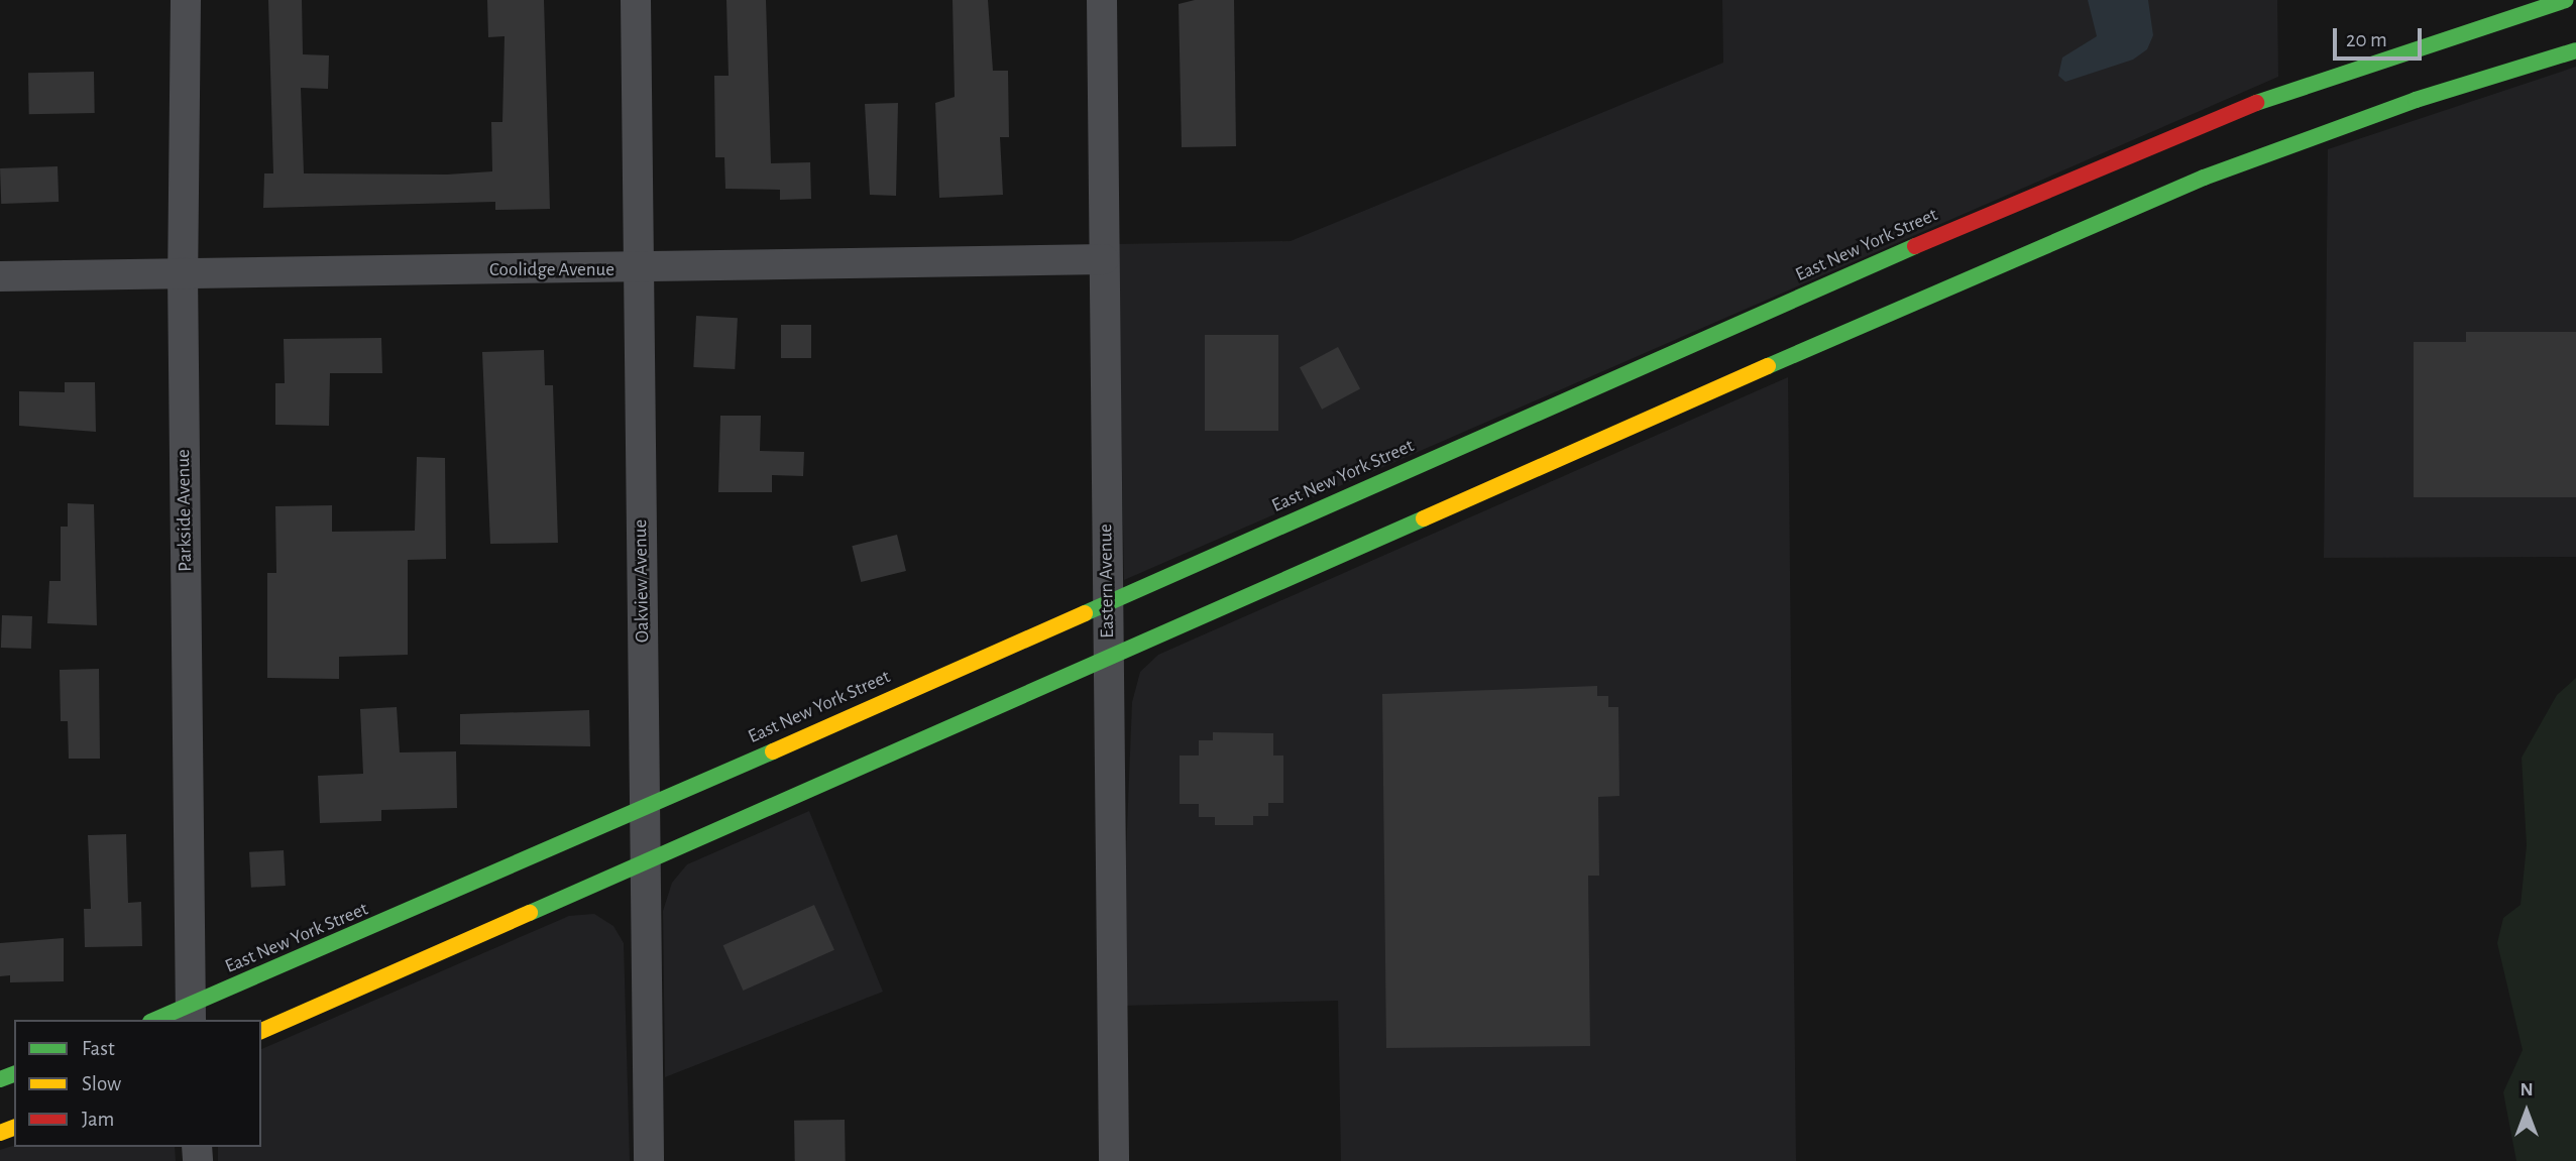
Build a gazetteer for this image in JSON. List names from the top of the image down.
{
  "streets": {
    "main road": ["East New York Street"],
    "street": [
      "Coolidge Avenue",
      "Parkside Avenue",
      "Oakview Avenue",
      "Eastern Avenue"
    ]
  },
  "crossings": [
    ["East New York Street", "Parkside Avenue"],
    ["East New York Street", "Oakview Avenue"],
    ["East New York Street", "Eastern Avenue"],
    ["Coolidge Avenue", "Parkside Avenue"],
    ["Coolidge Avenue", "Oakview Avenue"],
    ["Coolidge Avenue", "Eastern Avenue"]
  ],
  "legend": ["Fast", "Slow", "Jam"],
  "scale_bar": "20 m",
  "north": "top"
}
